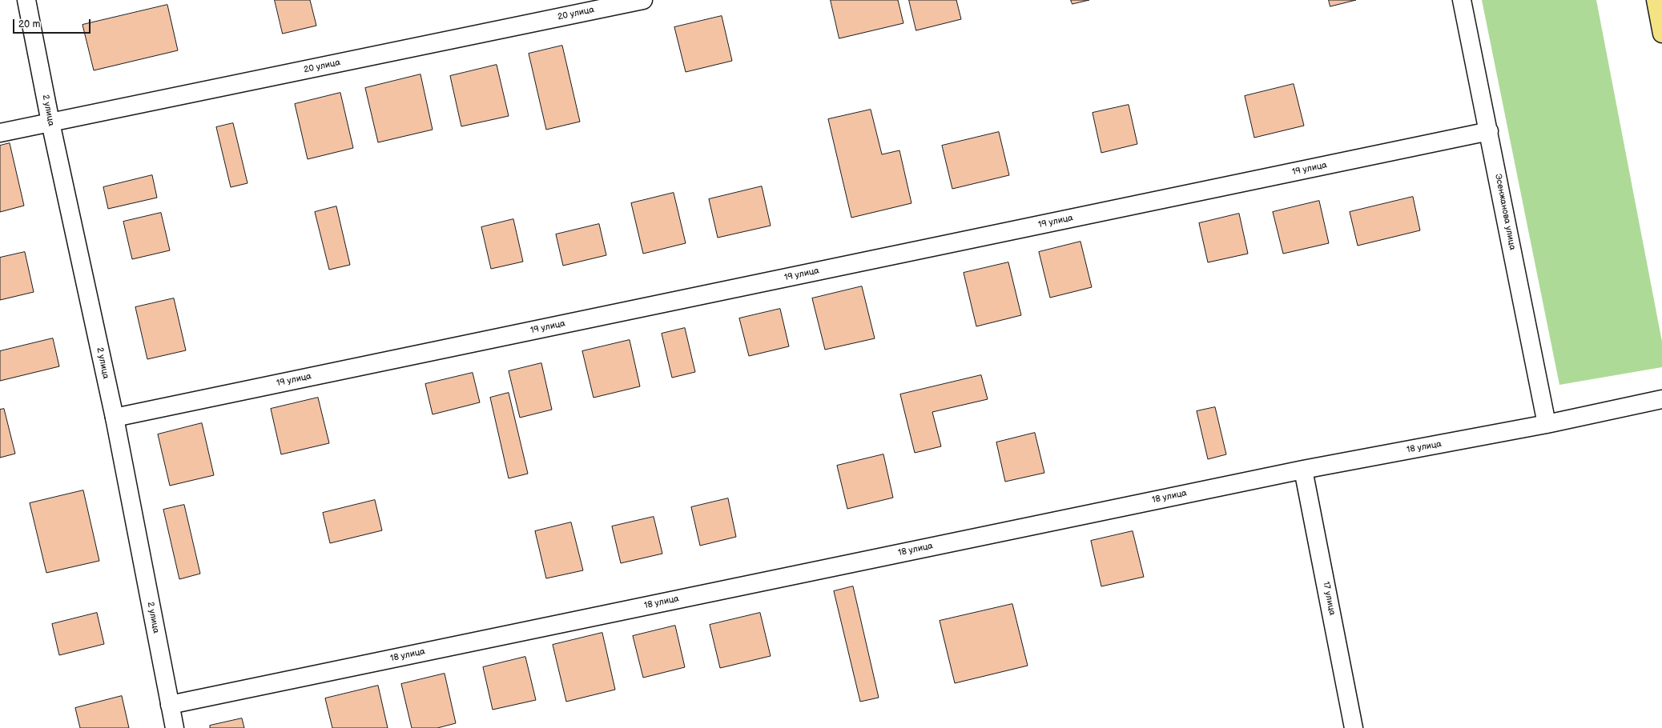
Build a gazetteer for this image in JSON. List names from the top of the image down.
{
  "streets": {
    "street": [
      "20 улица",
      "2 улица",
      "19 улица",
      "Эсенжанова улица",
      "18 улица",
      "17 улица"
    ]
  },
  "crossings": [
    ["20 улица", "2 улица"],
    ["2 улица", "19 улица"],
    ["2 улица", "18 улица"],
    ["19 улица", "Эсенжанова улица"],
    ["Эсенжанова улица", "18 улица"],
    ["18 улица", "17 улица"]
  ],
  "scale_bar": "20 m"
}
